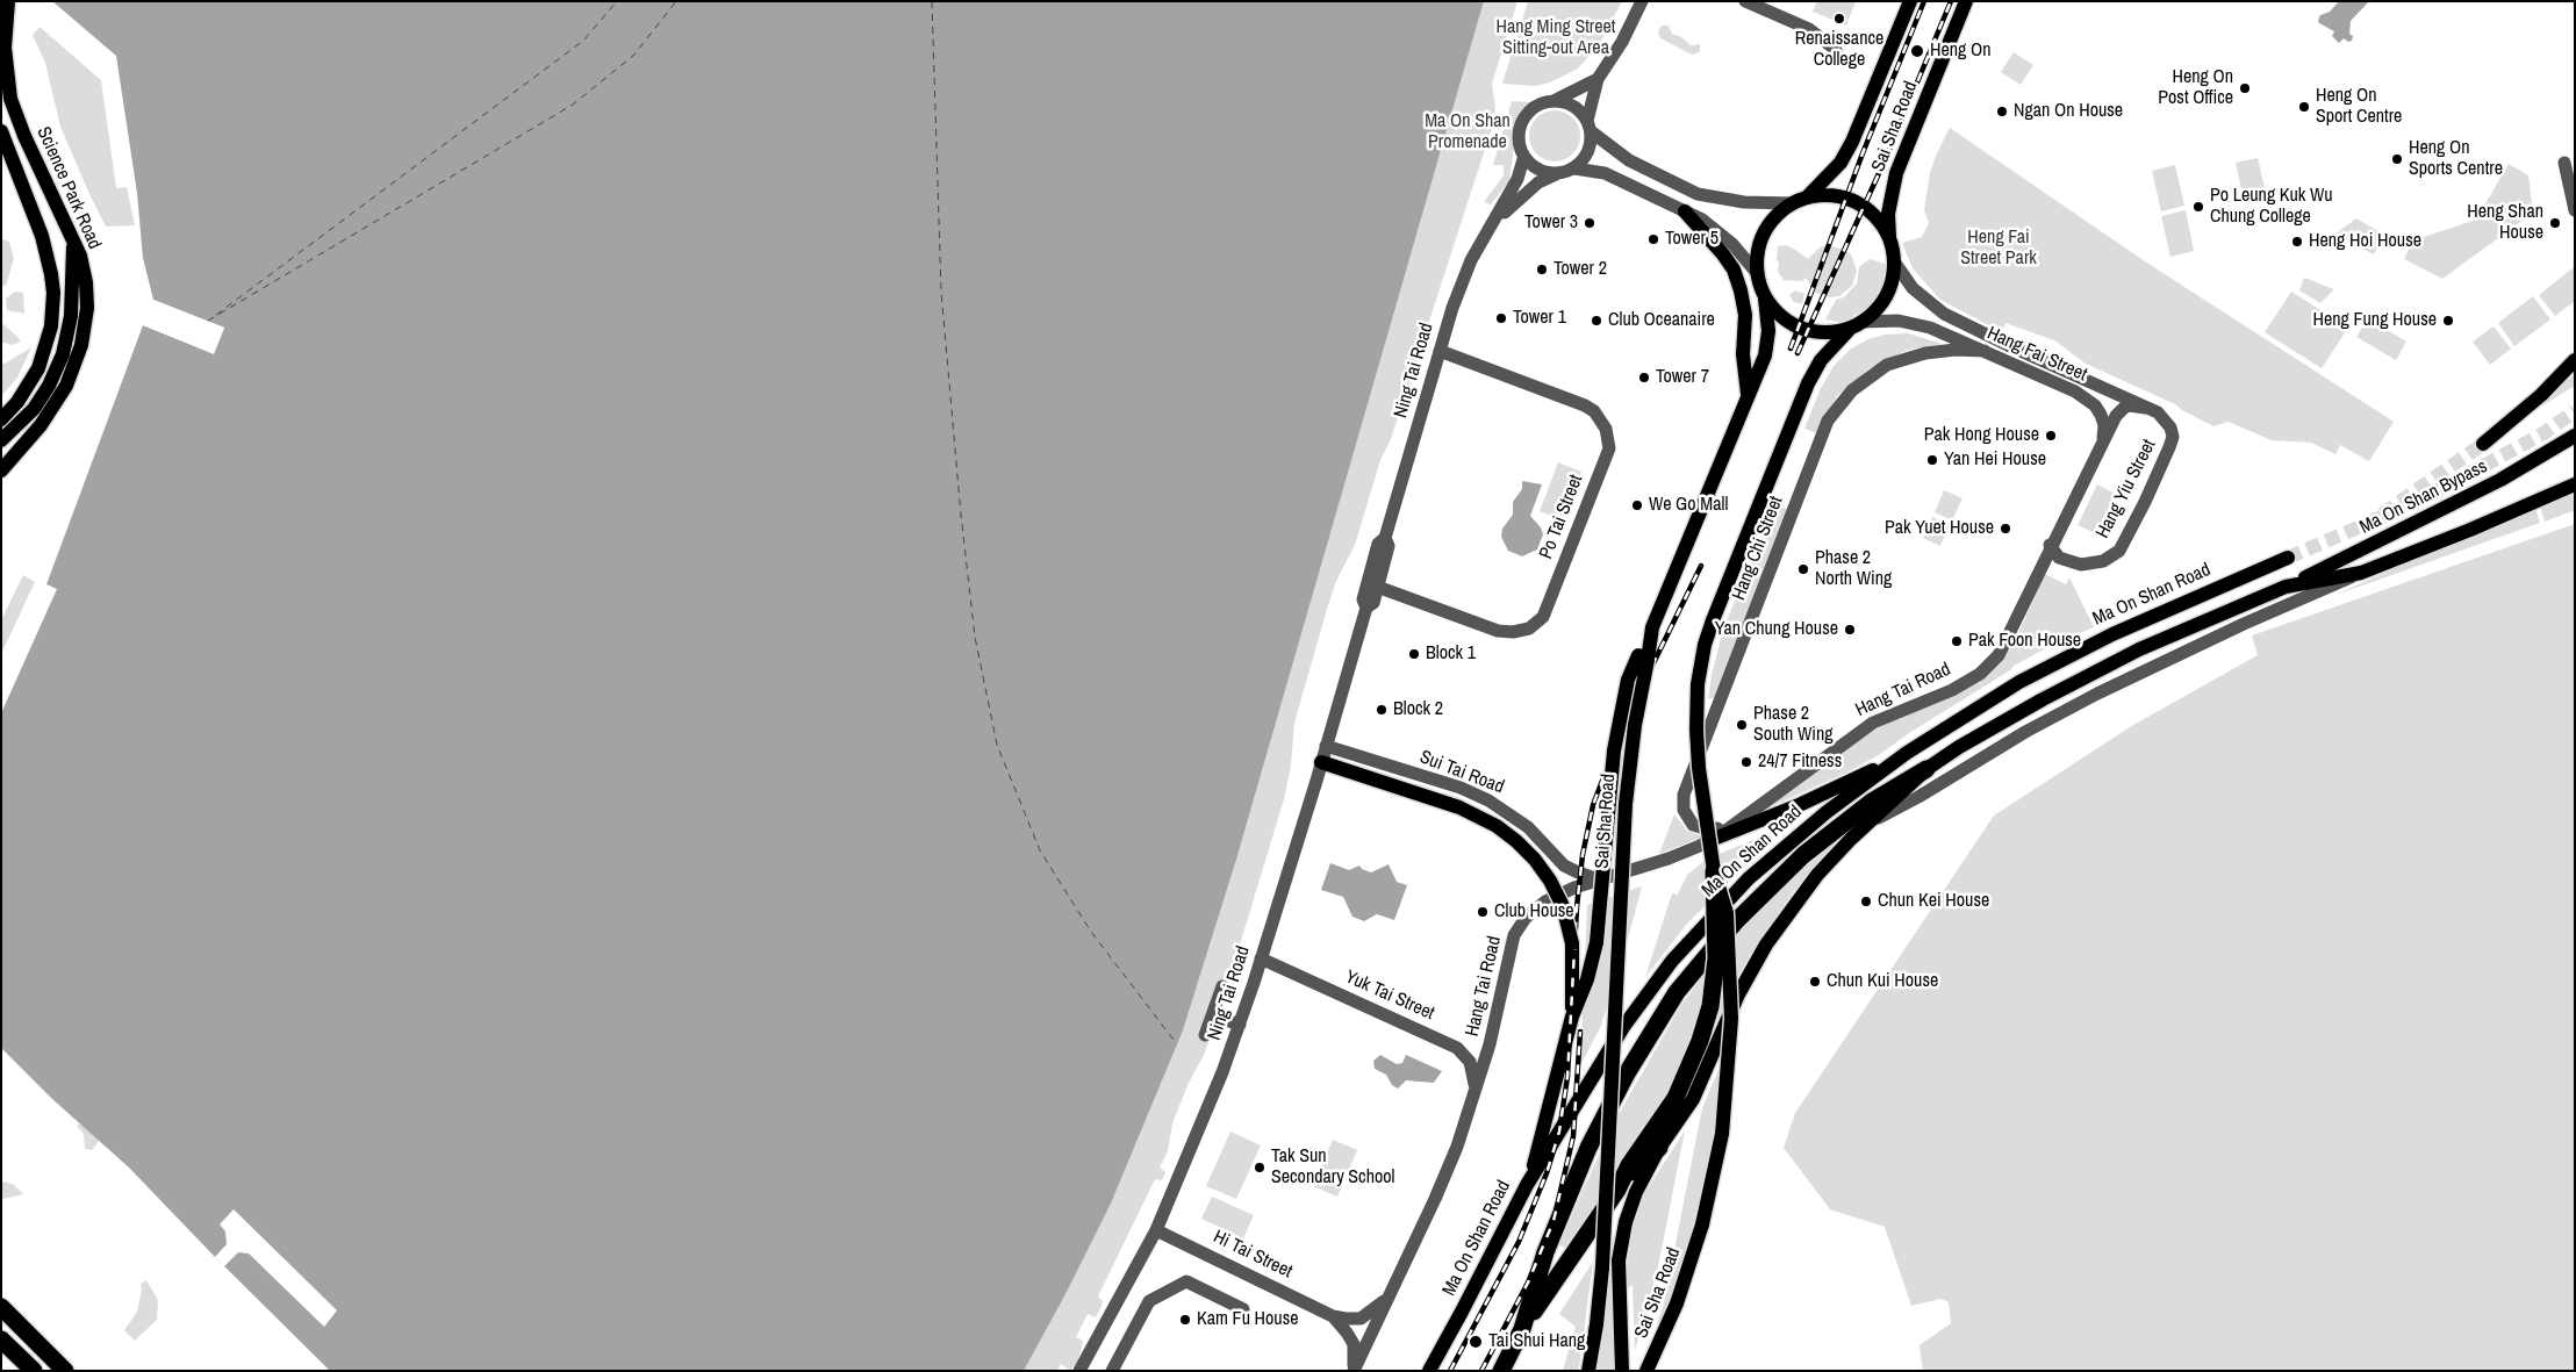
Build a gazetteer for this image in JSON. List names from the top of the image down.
{
  "streets": {
    "highway": ["Ma On Shan Road"],
    "main road": ["Sai Sha Road", "Science Park Road", "Ma On Shan Bypass"],
    "street": [
      "Hang Fai Street",
      "Ning Tai Road",
      "Hang Yiu Street",
      "Po Tai Street",
      "Hang Chi Street",
      "Hang Tai Road",
      "Sui Tai Road",
      "Yuk Tai Street",
      "Hi Tai Street"
    ]
  },
  "crossings": [
    ["Sai Sha Road", "Hang Fai Street"],
    ["Hang Fai Street", "Hang Yiu Street"],
    ["Hang Fai Street", "Hang Chi Street"],
    ["Hang Fai Street", "Hang Tai Road"],
    ["Ning Tai Road", "Po Tai Street"],
    ["Ning Tai Road", "Sui Tai Road"],
    ["Ning Tai Road", "Yuk Tai Street"],
    ["Ning Tai Road", "Hi Tai Street"],
    ["Hang Yiu Street", "Hang Tai Road"],
    ["Ma On Shan Bypass", "Ma On Shan Road"],
    ["Hang Chi Street", "Hang Tai Road"],
    ["Hang Tai Road", "Sui Tai Road"],
    ["Hang Tai Road", "Yuk Tai Street"],
    ["Hang Tai Road", "Hi Tai Street"]
  ],
  "parks": ["Hang Ming Street Sitting-out Area", "Ma On Shan Promenade", "Heng Fai Street Park"],
  "places": [
    "Renaissance College",
    "Heng On",
    "Heng On Post Office",
    "Heng On Sport Centre",
    "Ngan On House",
    "Heng On Sports Centre",
    "Po Leung Kuk Wu Chung College",
    "Tower 3",
    "Heng Shan House",
    "Tower 5",
    "Heng Hoi House",
    "Tower 2",
    "Tower 1",
    "Club Oceanaire",
    "Heng Fung House",
    "Tower 7",
    "Pak Hong House",
    "Yan Hei House",
    "We Go Mall",
    "Pak Yuet House",
    "Phase 2 North Wing",
    "Yan Chung House",
    "Pak Foon House",
    "Block 1",
    "Block 2",
    "Phase 2 South Wing",
    "24/7 Fitness",
    "Chun Kei House",
    "Club House",
    "Chun Kui House",
    "Tak Sun Secondary School",
    "Kam Fu House",
    "Tai Shui Hang"
  ]
}
